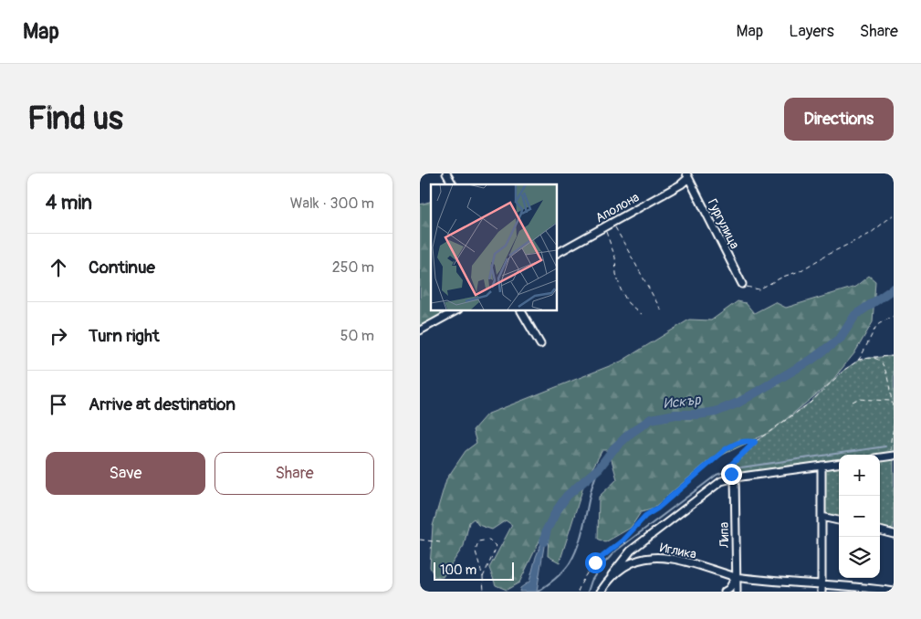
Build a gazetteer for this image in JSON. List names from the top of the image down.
{
  "streets": {
    "street": [
      "Аполона",
      "Гургулица",
      "Липа",
      "Иглика"
    ]
  },
  "crossings": [
    ["Аполона", "Гургулица"],
    ["Липа", "Иглика"]
  ],
  "water": ["Искър"],
  "scale_bar": "100 m",
  "page": {
    "header": "Map",
    "nav": ["Map", "Layers", "Share"],
    "buttons": [
      "Directions",
      ["Save", "Share"]
    ],
    "title": "Find us",
    "heading": ["4 min", "Walk · 300 m"],
    "list": [
      ["Continue", "250 m"],
      ["Turn right", "50 m"],
      "Arrive at destination"
    ],
    "map_buttons": ["+", "−"],
    "scale": "100 m"
  }
}
